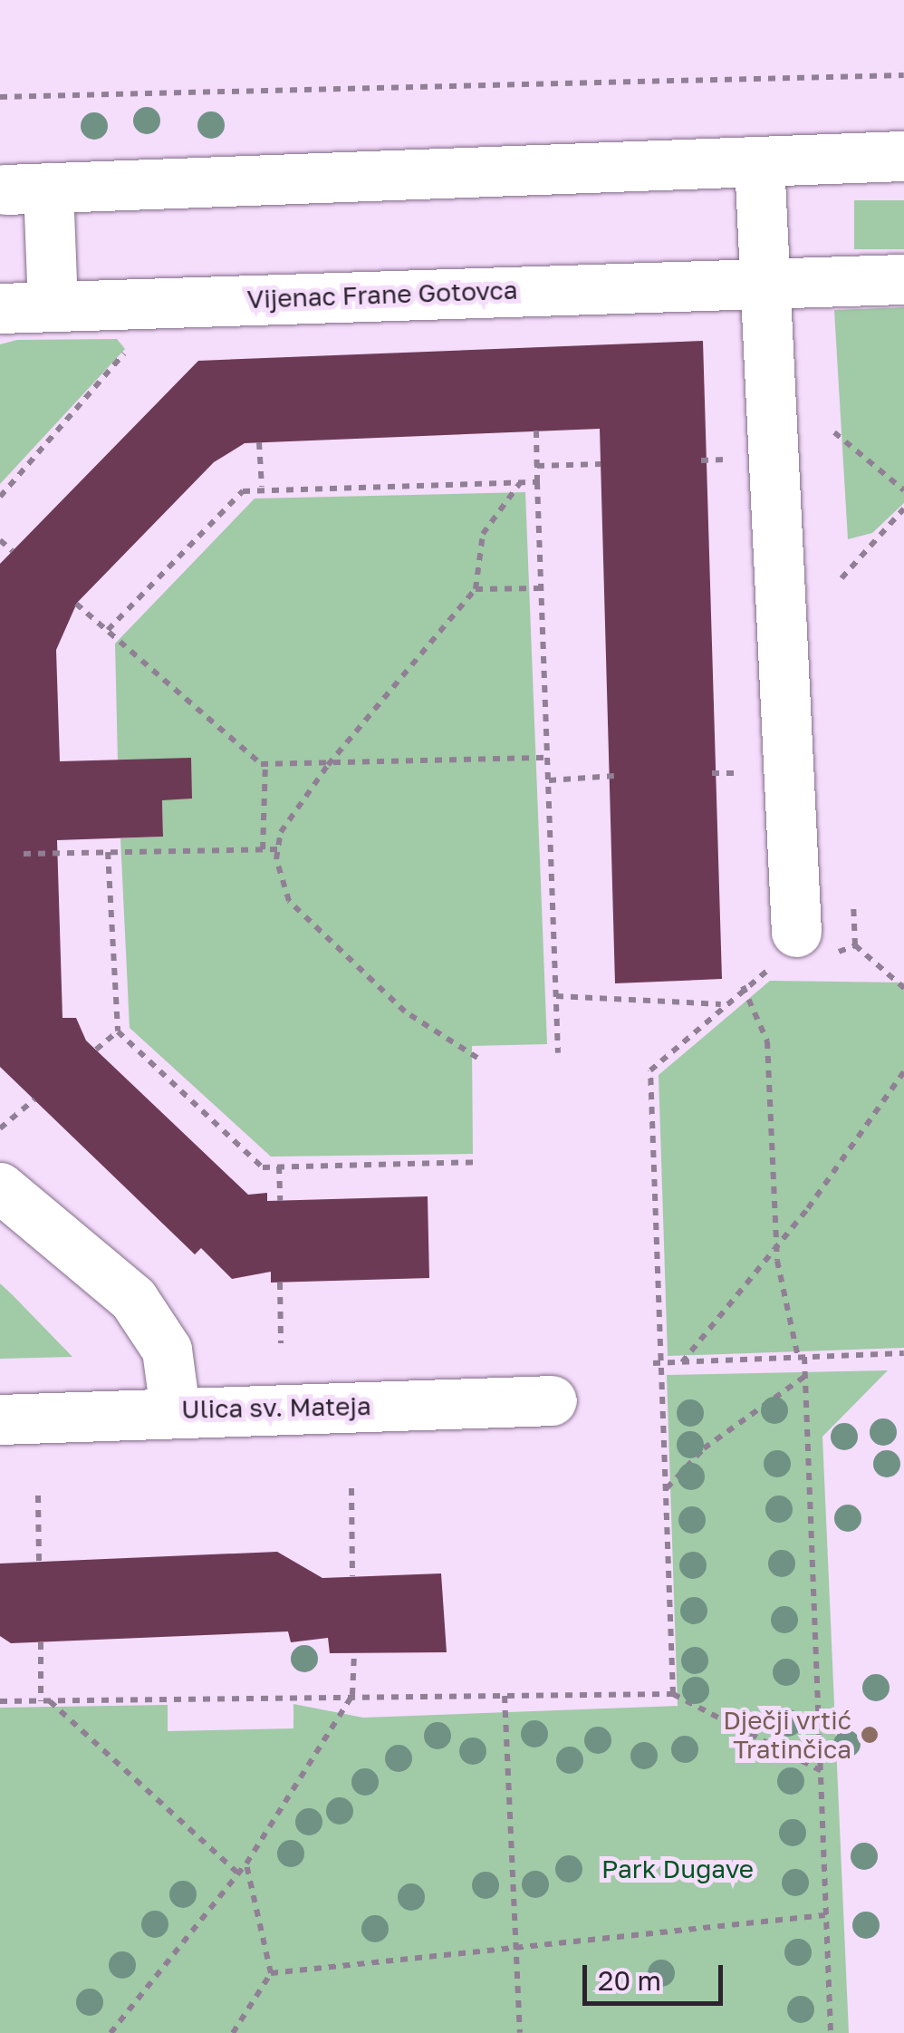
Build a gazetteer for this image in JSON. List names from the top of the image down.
{
  "streets": {
    "street": ["Vijenac Frane Gotovca", "Ulica sv. Mateja"]
  },
  "parks": ["Park Dugave"],
  "places": ["Dječji vrtić Tratinčica"],
  "scale_bar": "20 m"
}
